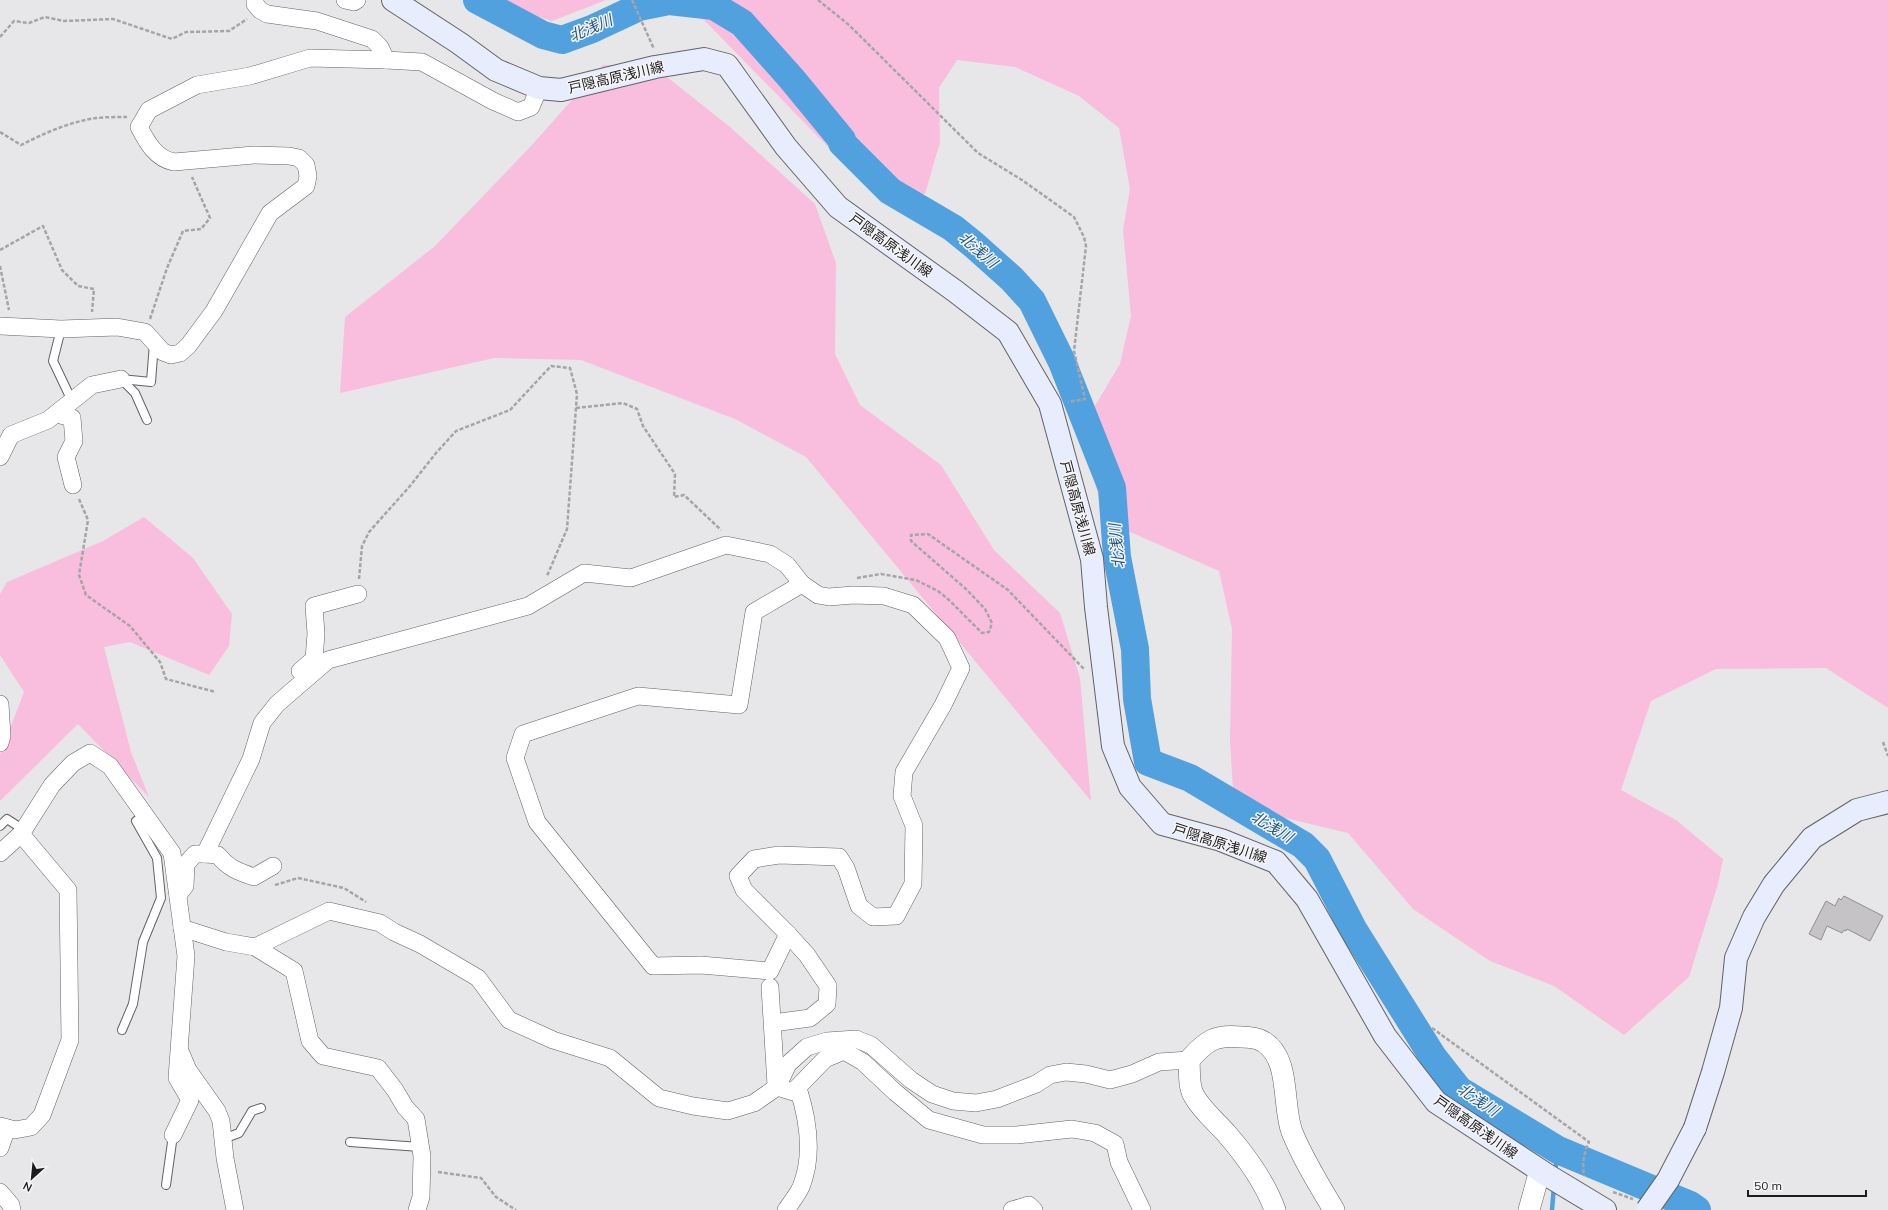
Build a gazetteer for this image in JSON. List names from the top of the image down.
{
  "streets": {
    "main road": ["戸隠高原浅川線"]
  },
  "water": ["北浅川"],
  "scale_bar": "50 m",
  "north": "bottom left"
}
